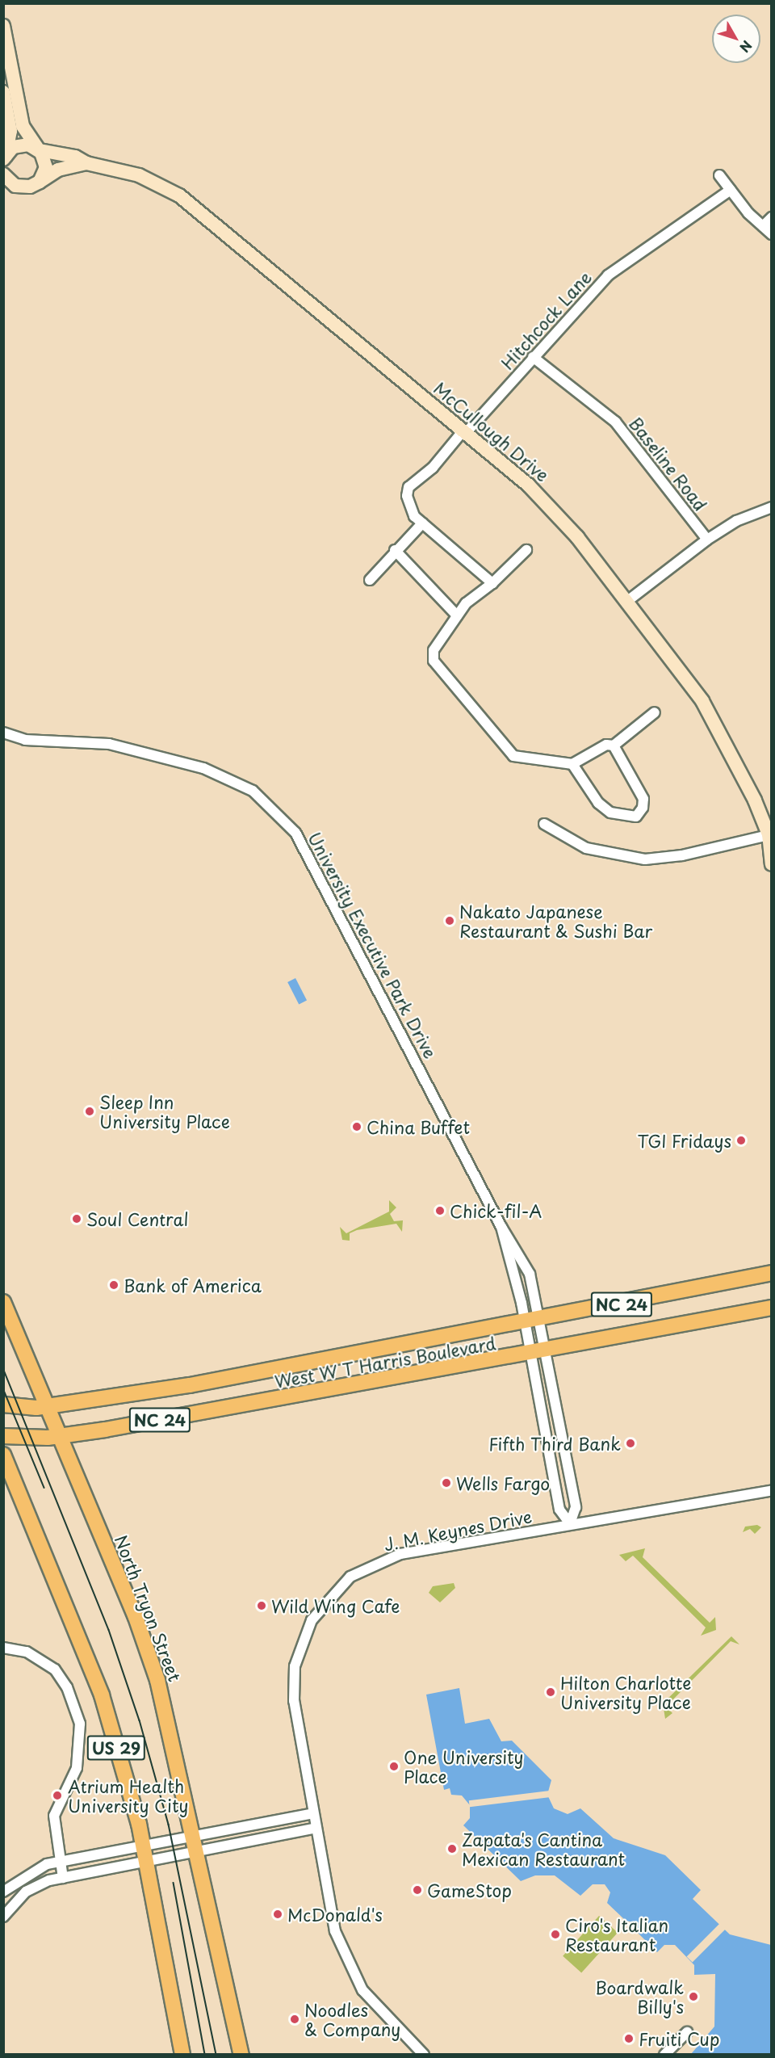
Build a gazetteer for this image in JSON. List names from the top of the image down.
{
  "streets": {
    "main road": [
      "NC 24",
      "West W T Harris Boulevard",
      "North Tryon Street",
      "US 29"
    ],
    "street": [
      "Hitchcock Lane",
      "McCullough Drive",
      "Baseline Road",
      "University Executive Park Drive",
      "J. M. Keynes Drive"
    ]
  },
  "crossings": [
    ["Hitchcock Lane", "McCullough Drive"],
    ["Hitchcock Lane", "Baseline Road"],
    ["University Executive Park Drive", "West W T Harris Boulevard"],
    ["University Executive Park Drive", "J. M. Keynes Drive"],
    ["NC 24", "West W T Harris Boulevard"],
    ["NC 24", "North Tryon Street"],
    ["West W T Harris Boulevard", "North Tryon Street"]
  ],
  "places": [
    "Nakato Japanese Restaurant & Sushi Bar",
    "Sleep Inn University Place",
    "China Buffet",
    "TGI Fridays",
    "Chick-fil-A",
    "Soul Central",
    "Bank of America",
    "Fifth Third Bank",
    "Wells Fargo",
    "Wild Wing Cafe",
    "Hilton Charlotte University Place",
    "One University Place",
    "Atrium Health University City",
    "Zapata's Cantina Mexican Restaurant",
    "GameStop",
    "McDonald's",
    "Ciro's Italian Restaurant",
    "Boardwalk Billy's",
    "Noodles & Company",
    "Fruiti Cup"
  ],
  "north": "bottom right"
}
